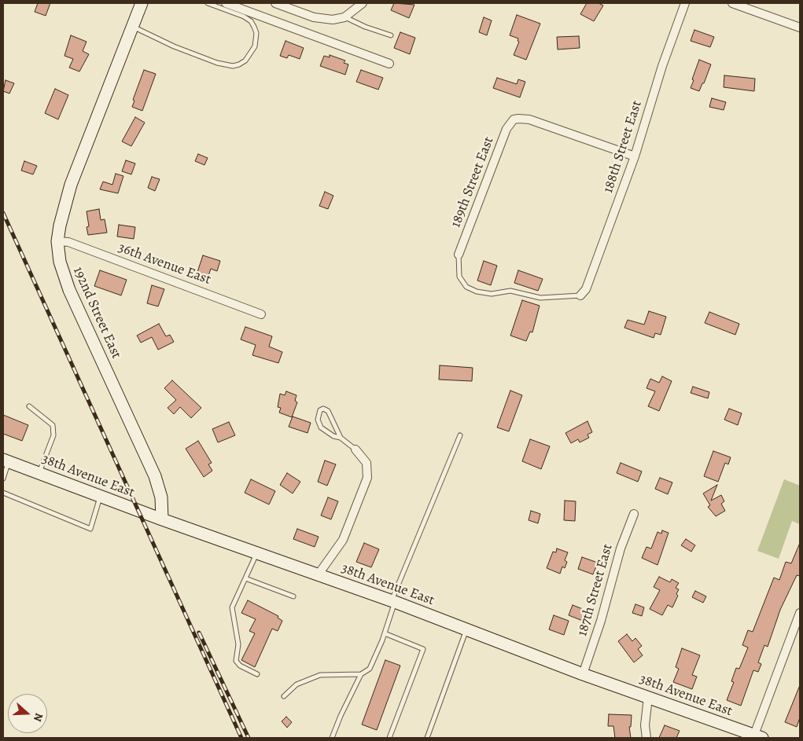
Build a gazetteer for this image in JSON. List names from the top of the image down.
{
  "streets": {
    "street": [
      "188th Street East",
      "189th Street East",
      "36th Avenue East",
      "192nd Street East",
      "38th Avenue East",
      "187th Street East"
    ]
  },
  "crossings": [
    ["188th Street East", "189th Street East"],
    ["36th Avenue East", "192nd Street East"],
    ["192nd Street East", "38th Avenue East"],
    ["38th Avenue East", "187th Street East"]
  ],
  "north": "right"
}
